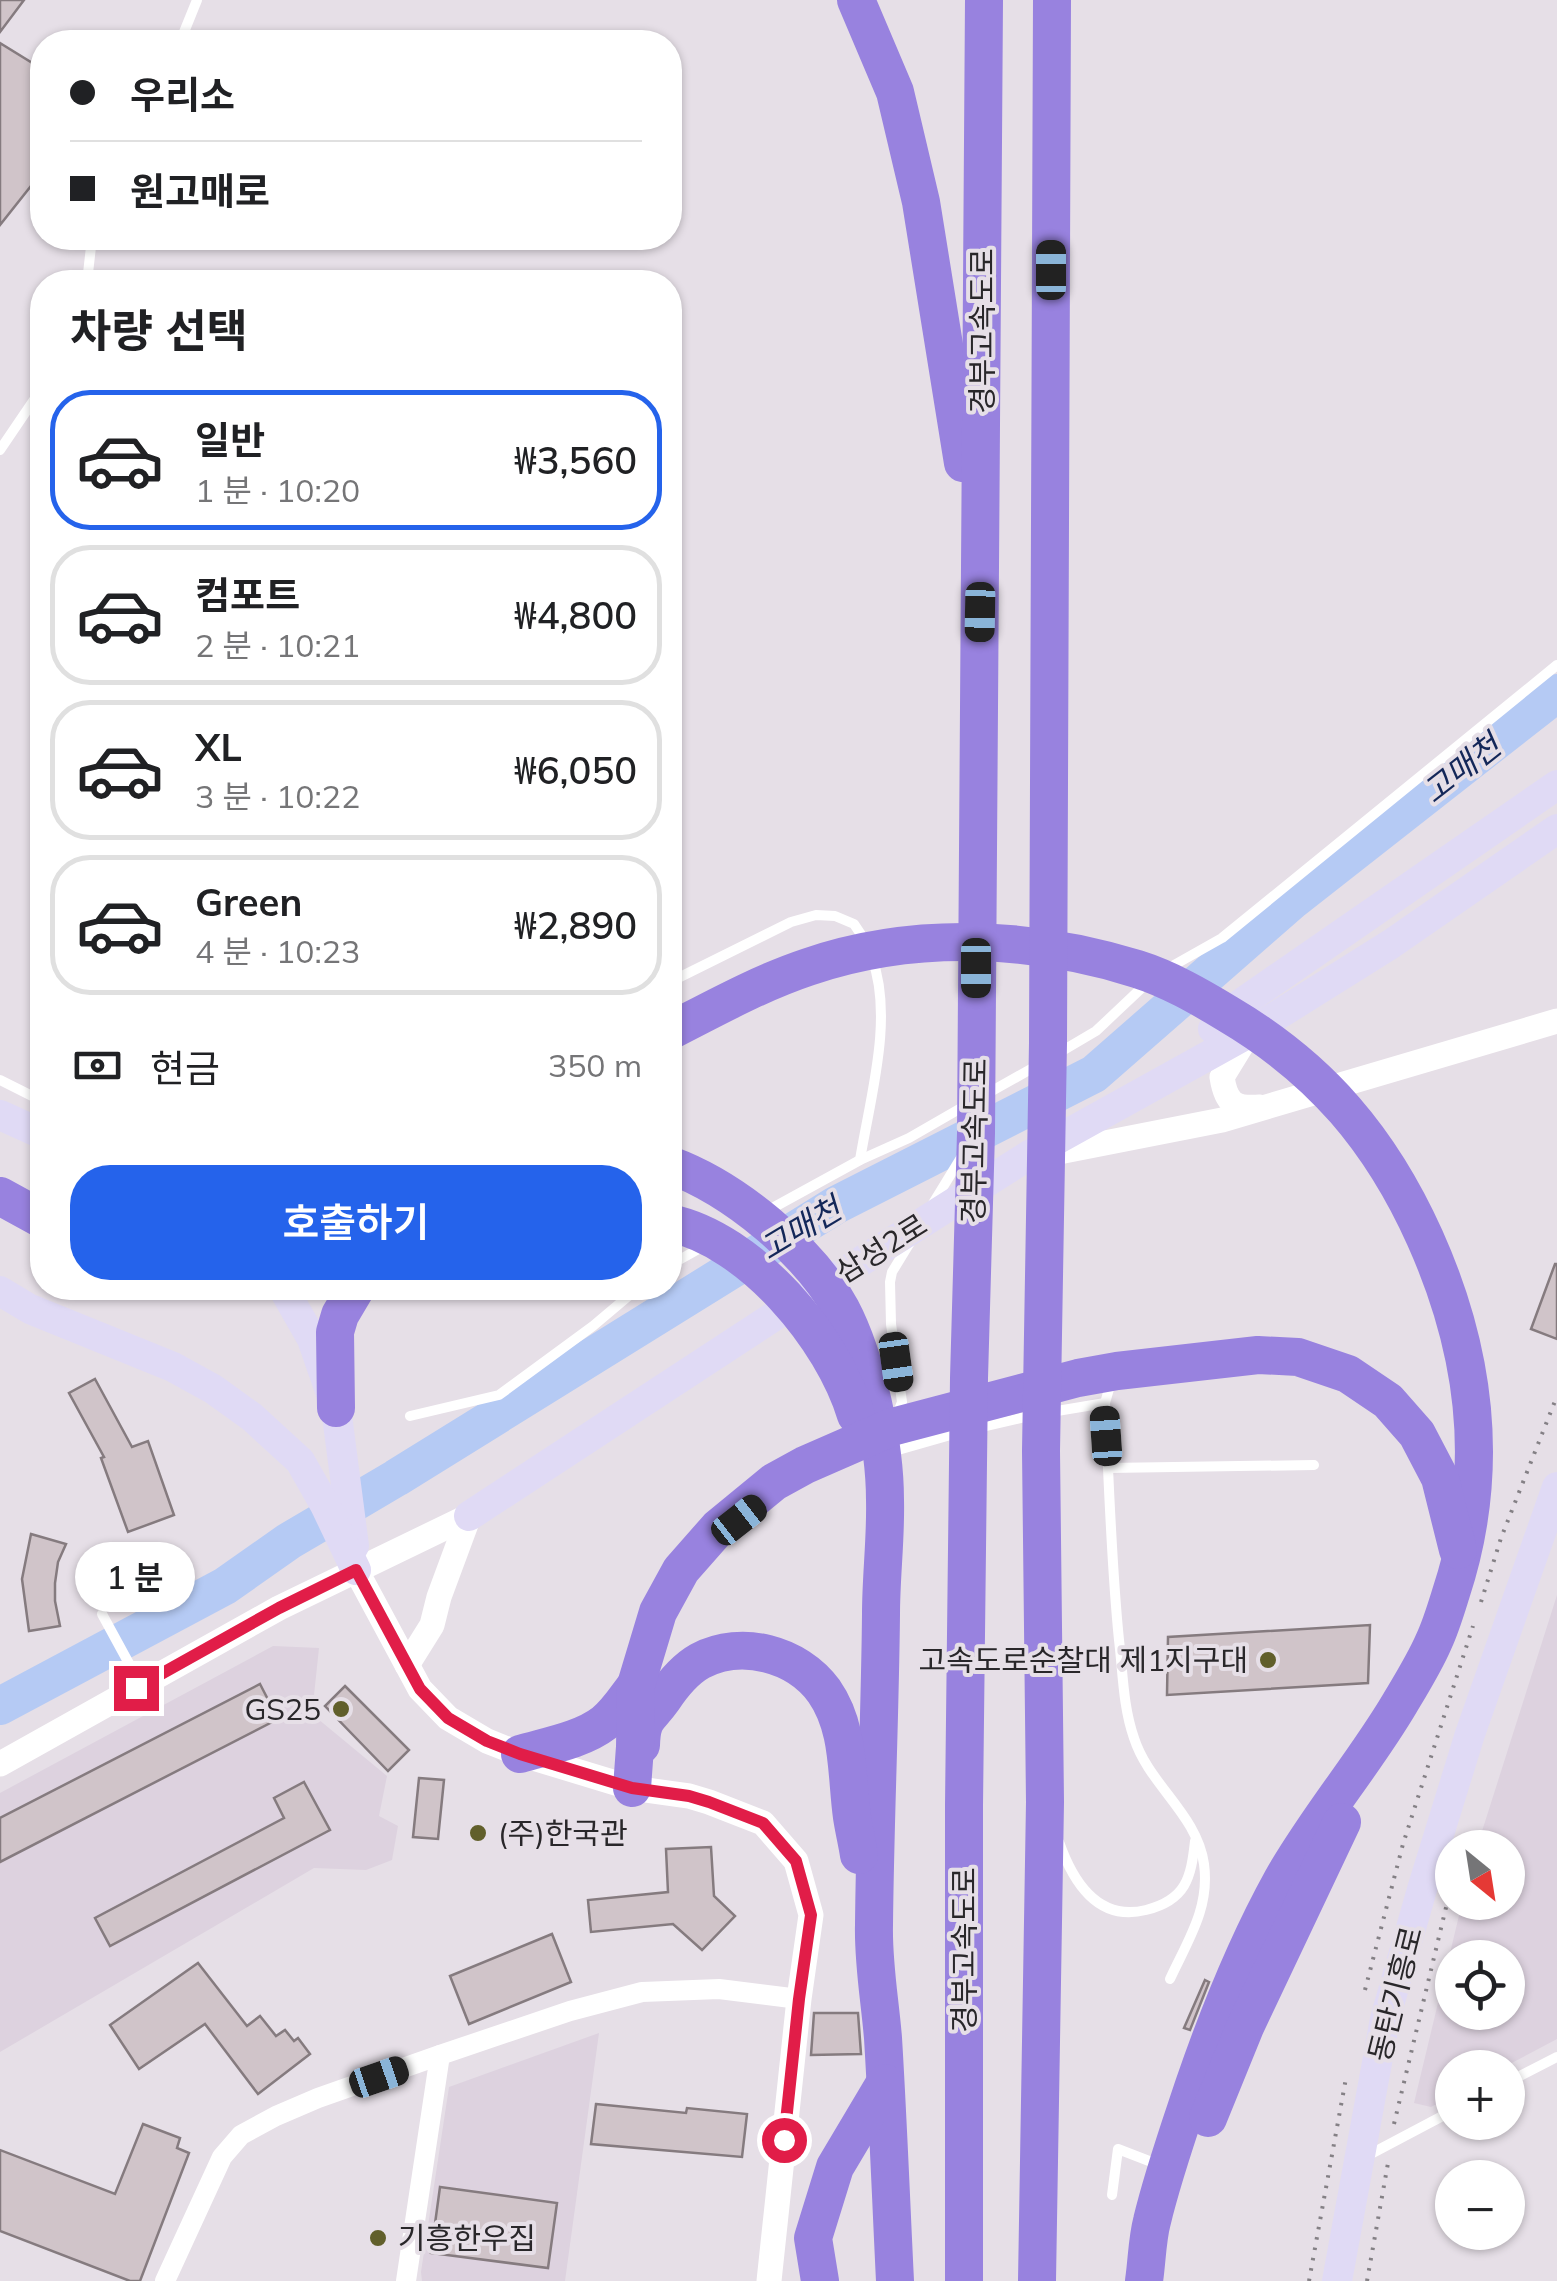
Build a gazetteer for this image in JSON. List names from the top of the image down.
{
  "streets": {
    "highway": ["경부고속도로"],
    "main road": ["삼성2로", "동탄기흥로"]
  },
  "water": ["고매천"],
  "places": [
    "고속도로순찰대 제1지구대",
    "GS25",
    "(주)한국관",
    "기흥한우집"
  ],
  "north": "bottom right",
  "page": {
    "banner": ["우리소", "원고매로"],
    "heading": "차량 선택",
    "list": [
      {
        "name": "일반",
        "note": "1 분 · 10:20",
        "value": "₩3,560"
      },
      {
        "name": "컴포트",
        "note": "2 분 · 10:21",
        "value": "₩4,800"
      },
      {
        "name": "XL",
        "note": "3 분 · 10:22",
        "value": "₩6,050"
      },
      {
        "name": "Green",
        "note": "4 분 · 10:23",
        "value": "₩2,890"
      }
    ],
    "pay": ["현금", "350 m"],
    "buttons": "호출하기",
    "bubble": "1 분",
    "map_buttons": ["+", "−"]
  }
}
